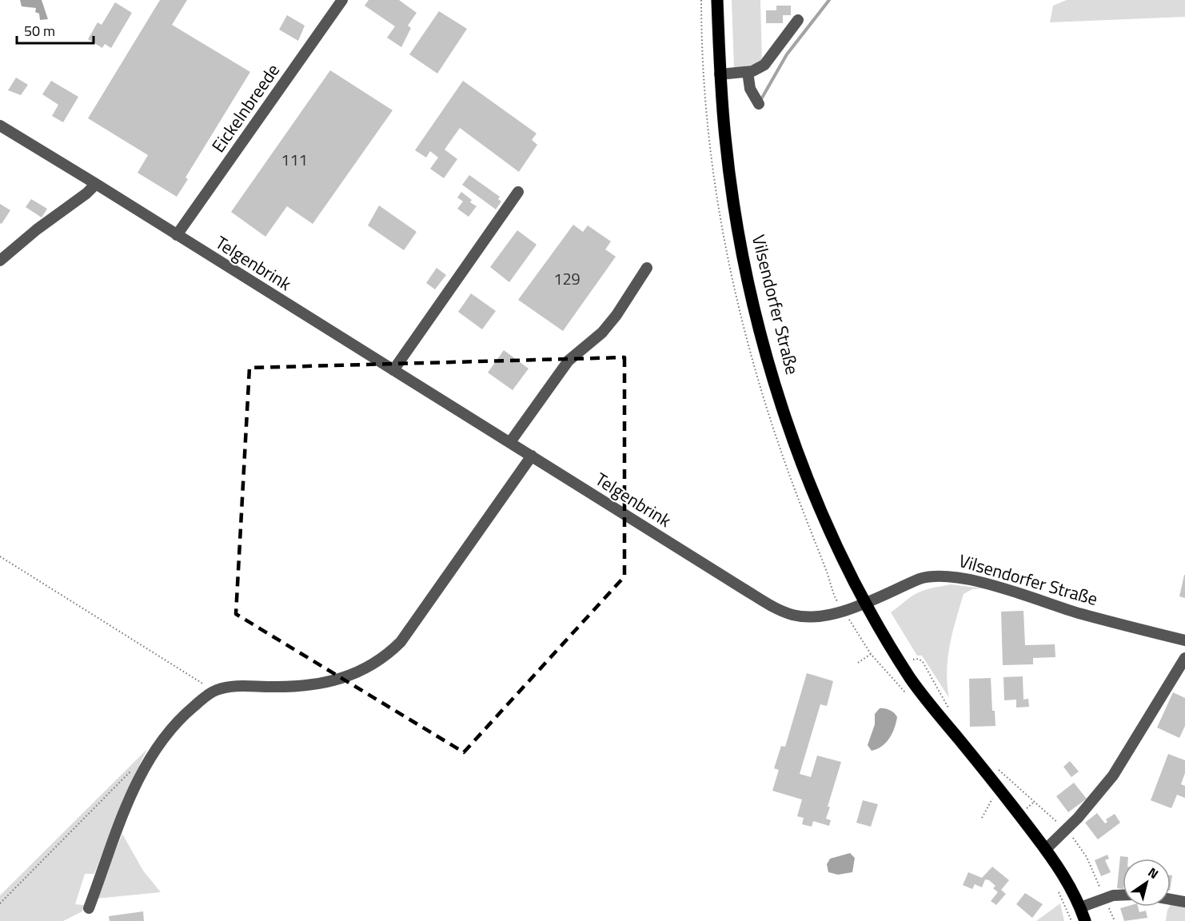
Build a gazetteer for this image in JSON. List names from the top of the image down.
{
  "streets": {
    "main road": ["Vilsendorfer Straße"],
    "street": ["Eickelnbreede", "Telgenbrink"]
  },
  "crossings": [
    ["Eickelnbreede", "Telgenbrink"],
    ["Telgenbrink", "Vilsendorfer Straße"]
  ],
  "house_numbers": ["111", "129"],
  "scale_bar": "50 m",
  "north": "top right"
}
